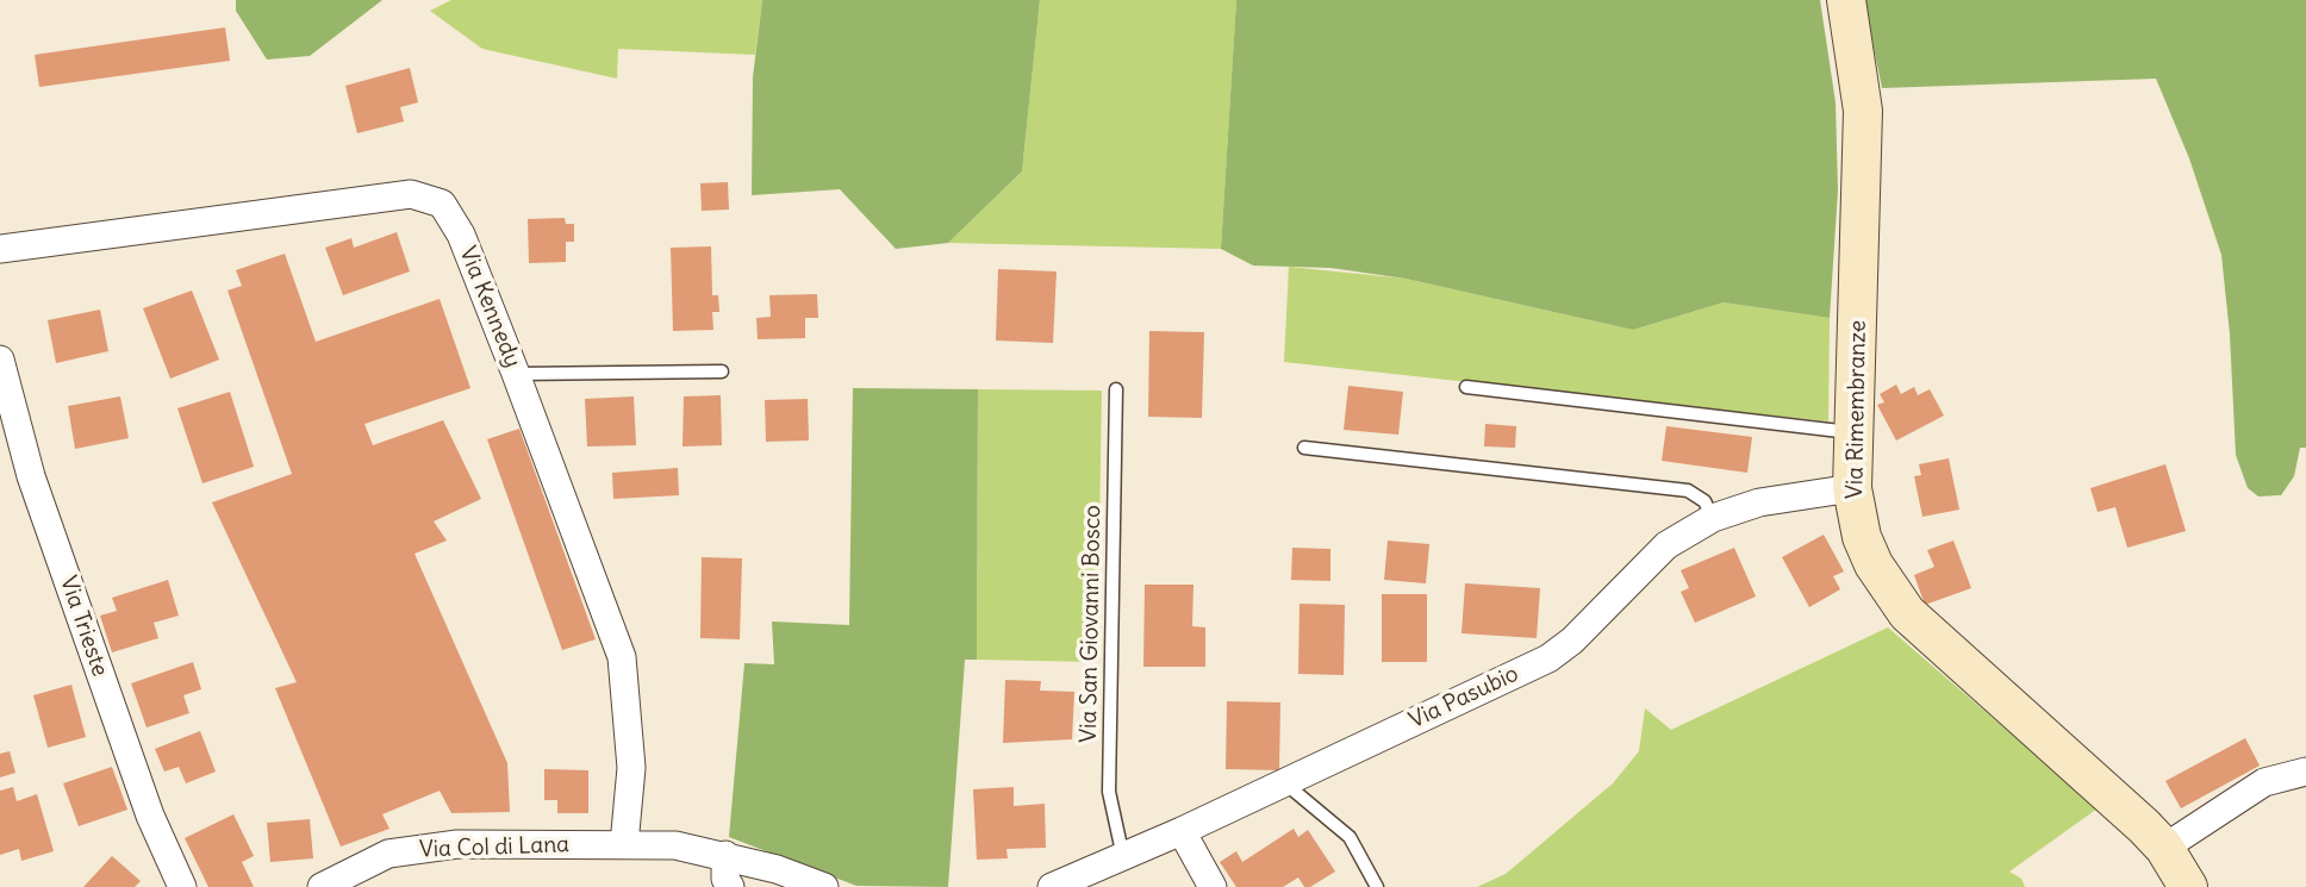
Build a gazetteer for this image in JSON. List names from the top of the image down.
{
  "streets": {
    "street": [
      "Via Kennedy",
      "Via Rimembranze",
      "Via Trieste",
      "Via Pasubio",
      "Via Col di Lana"
    ],
    "lane": ["Via San Giovanni Bosco"]
  },
  "crossings": [
    ["Via Kennedy", "Via Col di Lana"],
    ["Via Rimembranze", "Via Pasubio"],
    ["Via San Giovanni Bosco", "Via Pasubio"]
  ]
}
